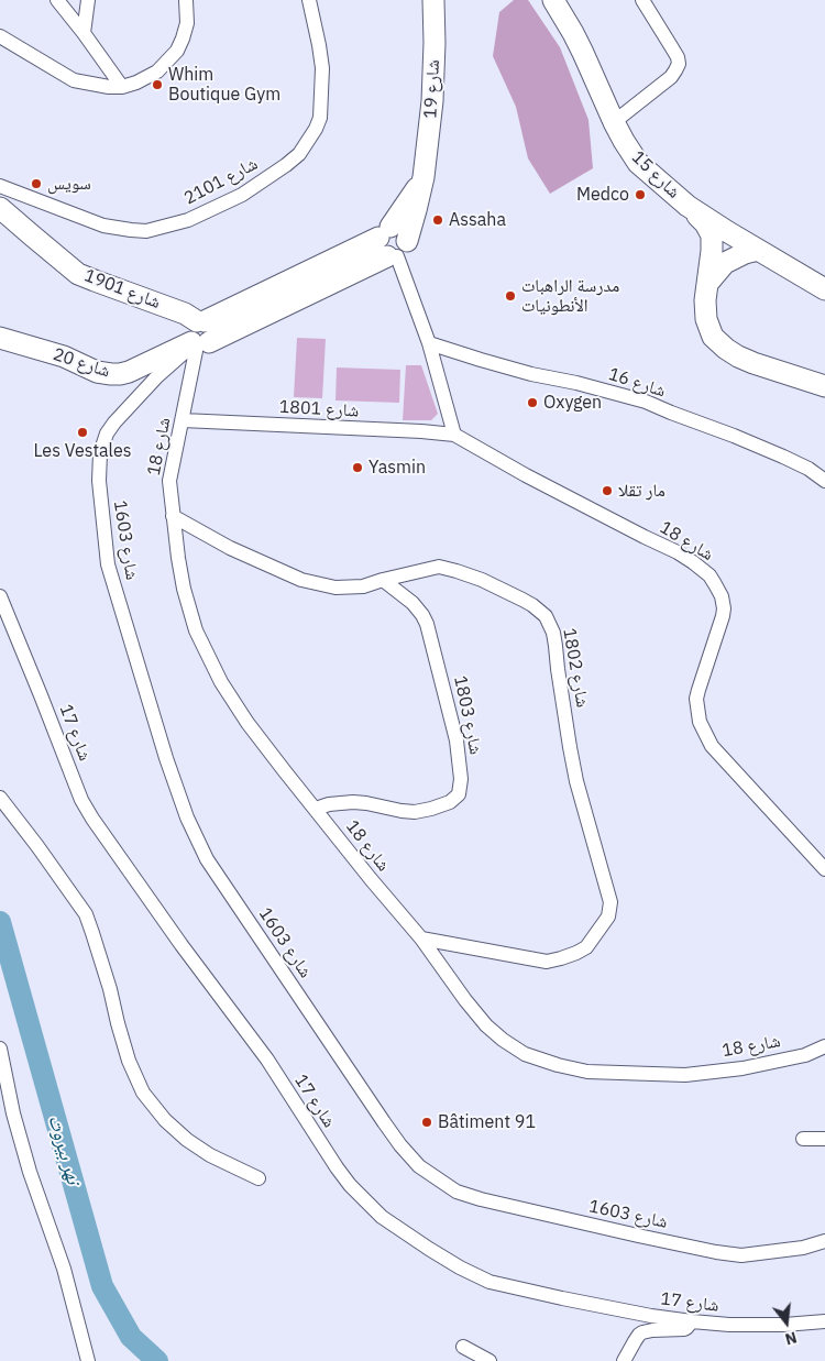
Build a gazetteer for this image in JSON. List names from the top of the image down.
{
  "streets": {
    "street": [
      "شارع 19",
      "شارع 15",
      "شارع 2101",
      "شارع 1901",
      "شارع 20",
      "شارع 16",
      "شارع 1801",
      "شارع 18",
      "شارع 1603",
      "شارع 1802",
      "شارع 1803",
      "شارع 17"
    ]
  },
  "crossings": [
    ["شارع 19", "شارع 20"],
    ["شارع 1901", "شارع 20"],
    ["شارع 1901", "شارع 18"],
    ["شارع 1901", "شارع 1603"],
    ["شارع 20", "شارع 18"],
    ["شارع 20", "شارع 1603"],
    ["شارع 1801", "شارع 18"],
    ["شارع 18", "شارع 1603"],
    ["شارع 18", "شارع 1802"],
    ["شارع 18", "شارع 1803"],
    ["شارع 1802", "شارع 1803"]
  ],
  "water": ["نهر بيروت"],
  "places": [
    "Whim Boutique Gym",
    "سويس",
    "Medco",
    "Assaha",
    "مدرسة الراهبات الأنطونيات",
    "Oxygen",
    "Les Vestales",
    "Yasmin",
    "مار تقلا",
    "Bâtiment 91"
  ],
  "north": "bottom"
}
